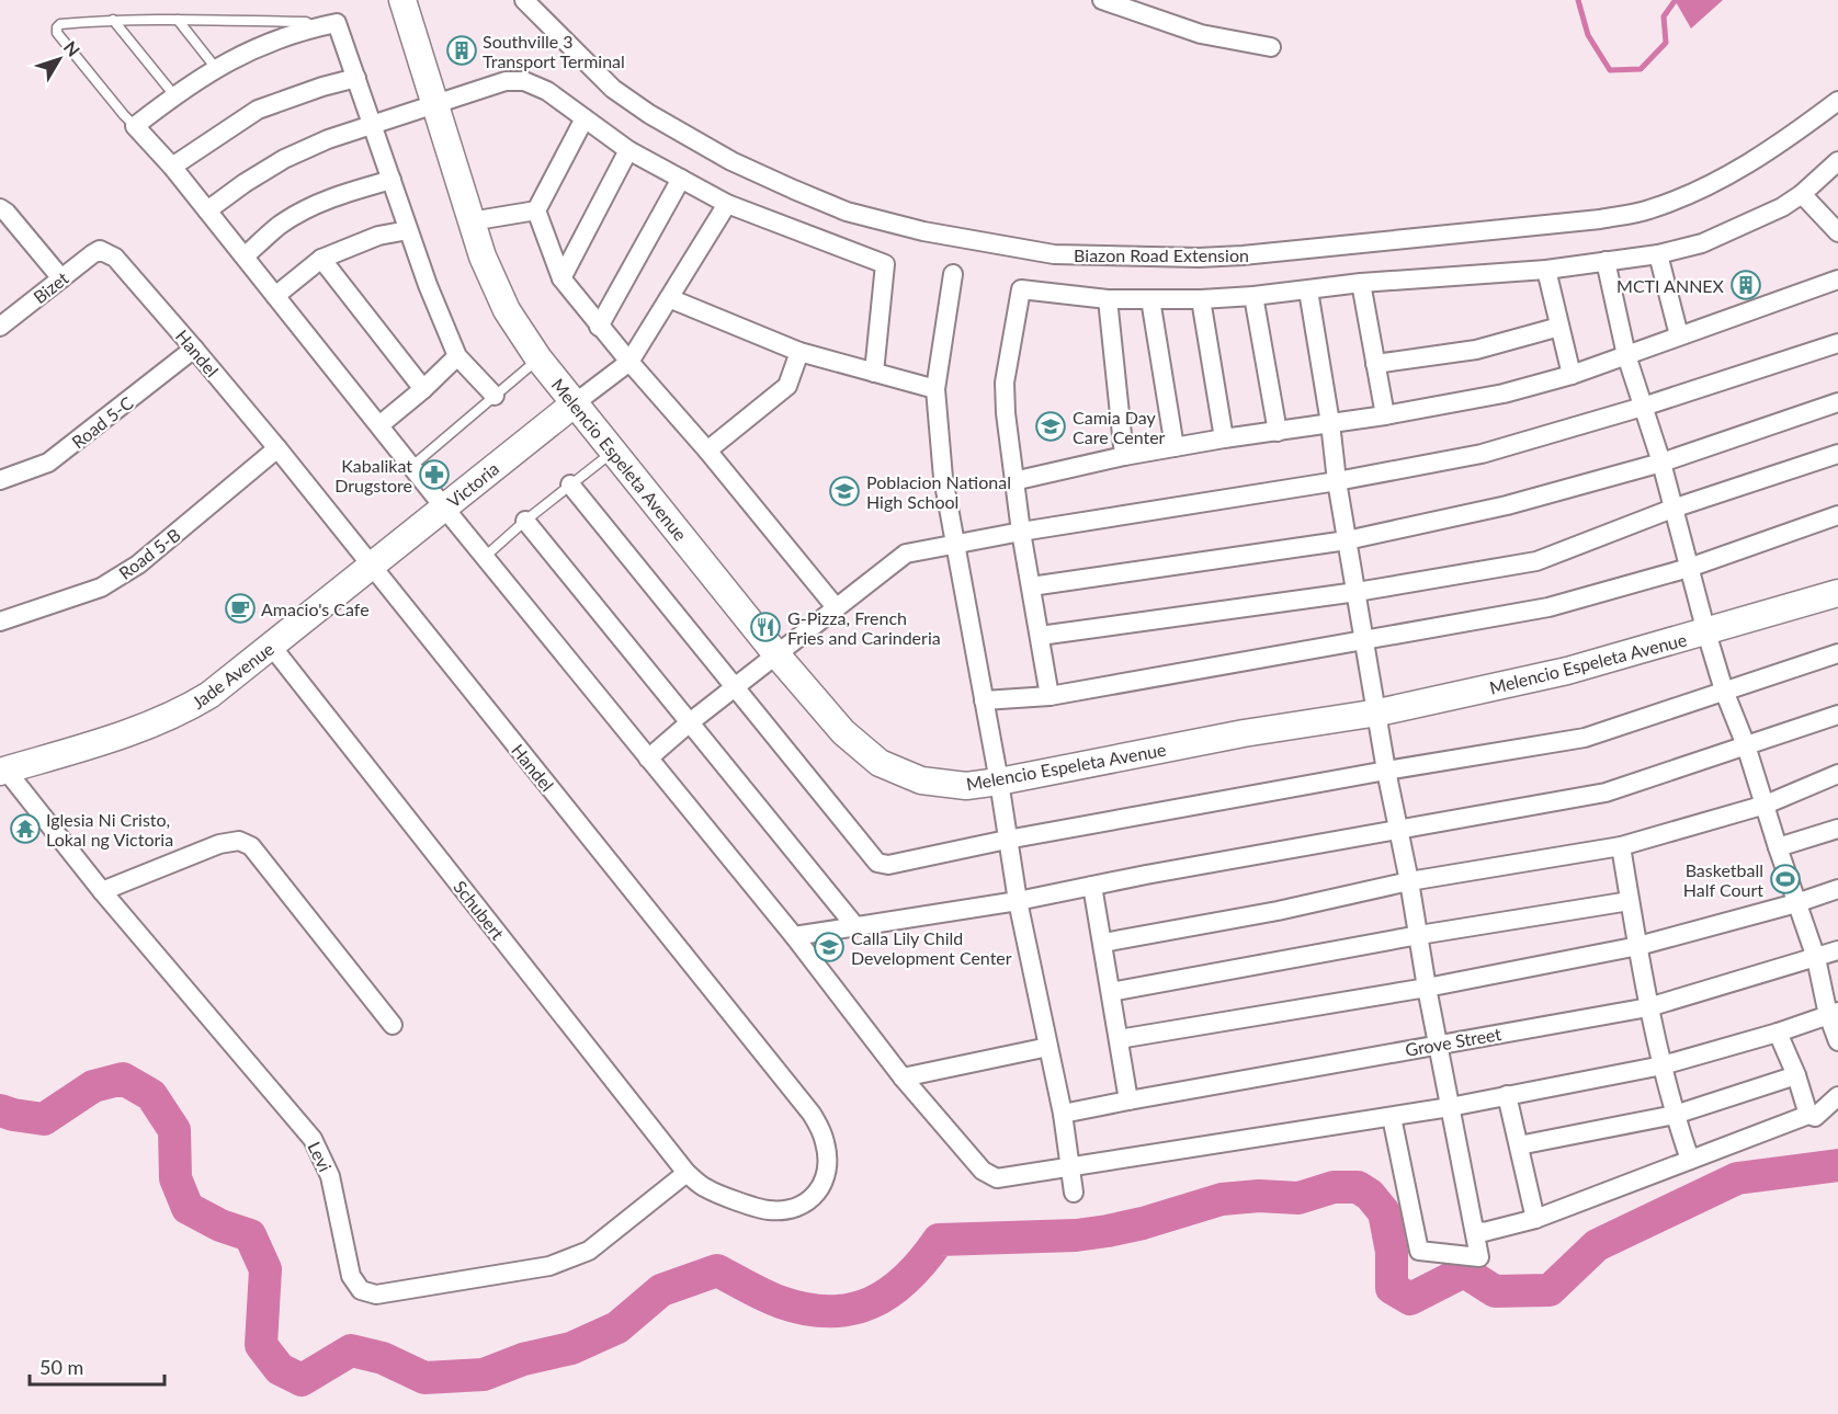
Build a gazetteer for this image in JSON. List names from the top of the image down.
{
  "streets": {
    "street": [
      "Biazon Road Extension",
      "Bizet",
      "Handel",
      "Road 5-C",
      "Melencio Espeleta Avenue",
      "Victoria",
      "Road 5-B",
      "Jade Avenue",
      "Schubert",
      "Grove Street",
      "Levi"
    ]
  },
  "crossings": [
    ["Bizet", "Handel"],
    ["Handel", "Road 5-C"],
    ["Handel", "Victoria"],
    ["Handel", "Road 5-B"],
    ["Handel", "Jade Avenue"],
    ["Handel", "Schubert"],
    ["Handel", "Levi"],
    ["Melencio Espeleta Avenue", "Victoria"],
    ["Victoria", "Jade Avenue"],
    ["Jade Avenue", "Schubert"],
    ["Jade Avenue", "Levi"],
    ["Schubert", "Levi"]
  ],
  "places": {
    "building": ["Southville 3 Transport Terminal", "MCTI ANNEX"],
    "school or university": ["Camia Day Care Center", "Poblacion National High School", "Calla Lily Child Development Center"],
    "pharmacy": ["Kabalikat Drugstore"],
    "cafe": ["Amacio's Cafe"],
    "restaurant": ["G-Pizza, French Fries and Carinderia"],
    "temple": ["Iglesia Ni Cristo, Lokal ng Victoria"],
    "sports": ["Basketball Half Court"]
  },
  "scale_bar": "50 m",
  "north": "top right"
}
